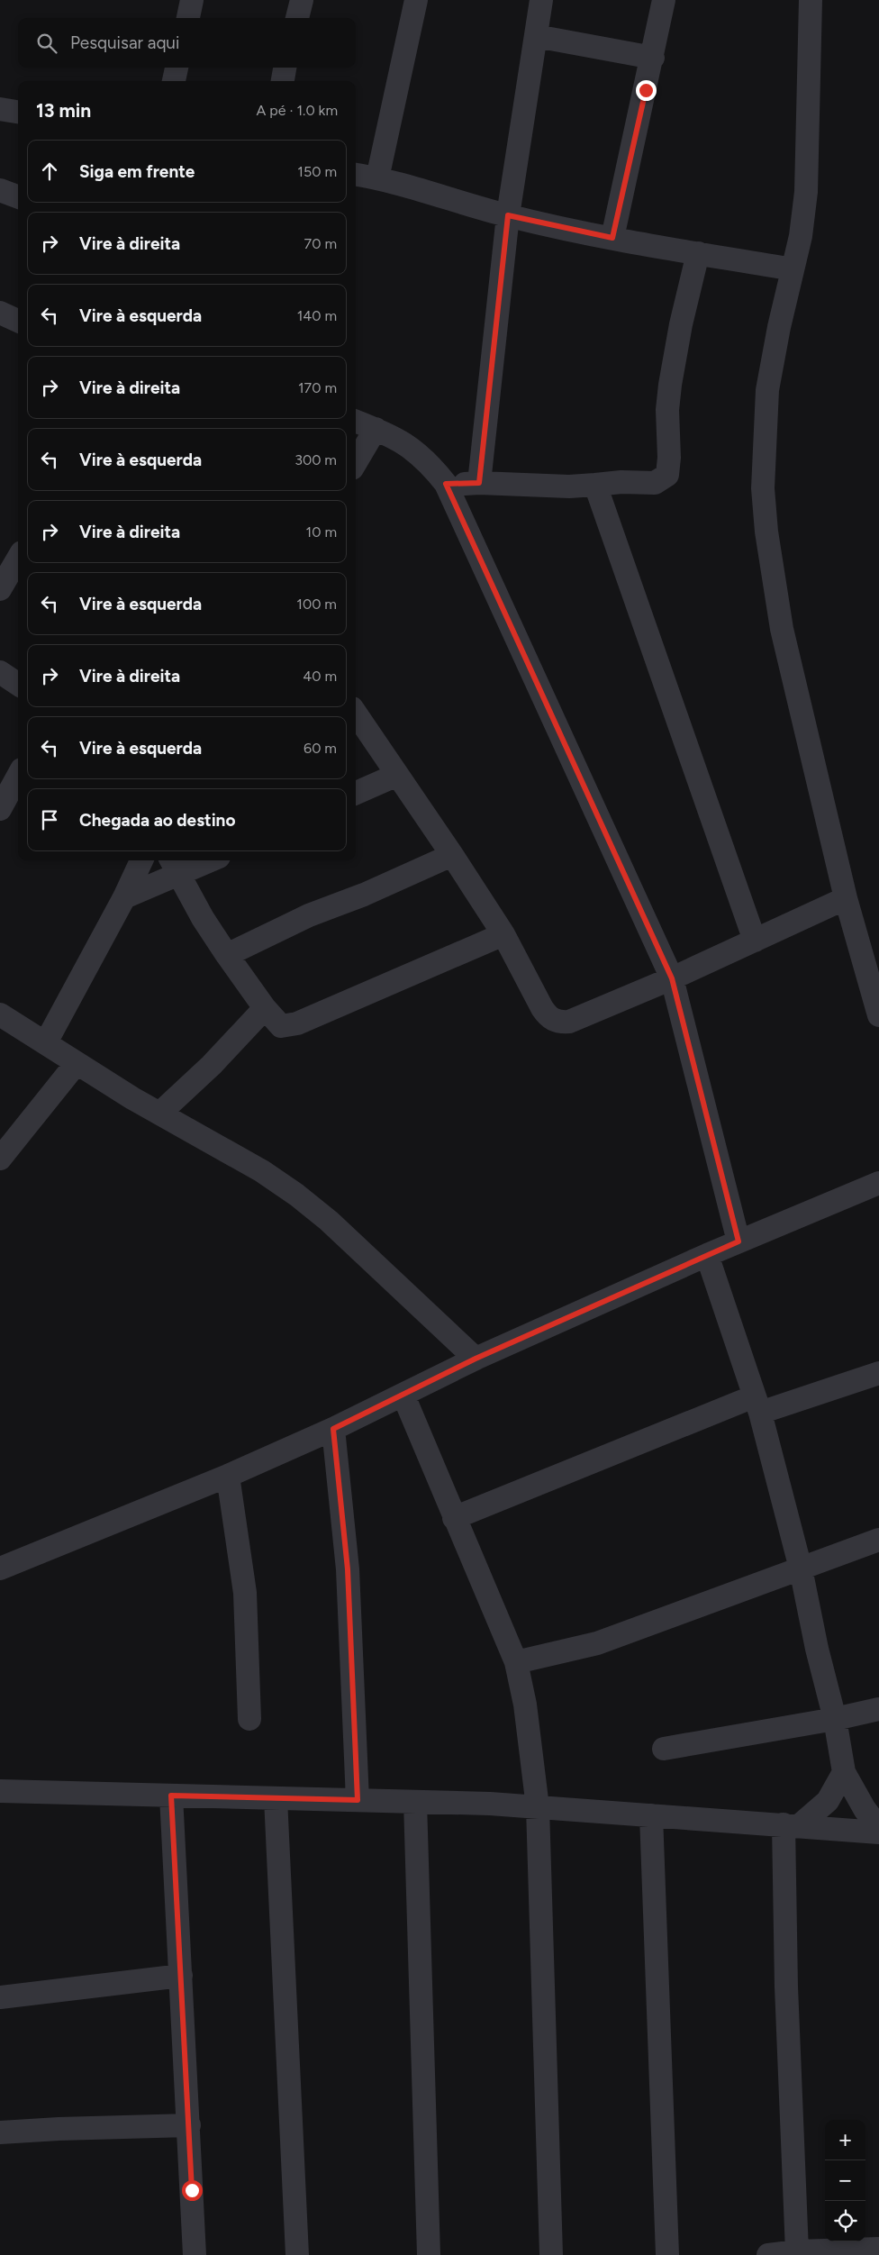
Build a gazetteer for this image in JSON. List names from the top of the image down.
{
  "page": {
    "search": "Pesquisar aqui",
    "heading": ["13 min", "A pé · 1.0 km"],
    "list": [
      ["Siga em frente", "150 m"],
      ["Vire à direita", "70 m"],
      ["Vire à esquerda", "140 m"],
      ["Vire à direita", "170 m"],
      ["Vire à esquerda", "300 m"],
      ["Vire à direita", "10 m"],
      ["Vire à esquerda", "100 m"],
      ["Vire à direita", "40 m"],
      ["Vire à esquerda", "60 m"],
      "Chegada ao destino"
    ],
    "map_buttons": ["+", "−"]
  }
}
